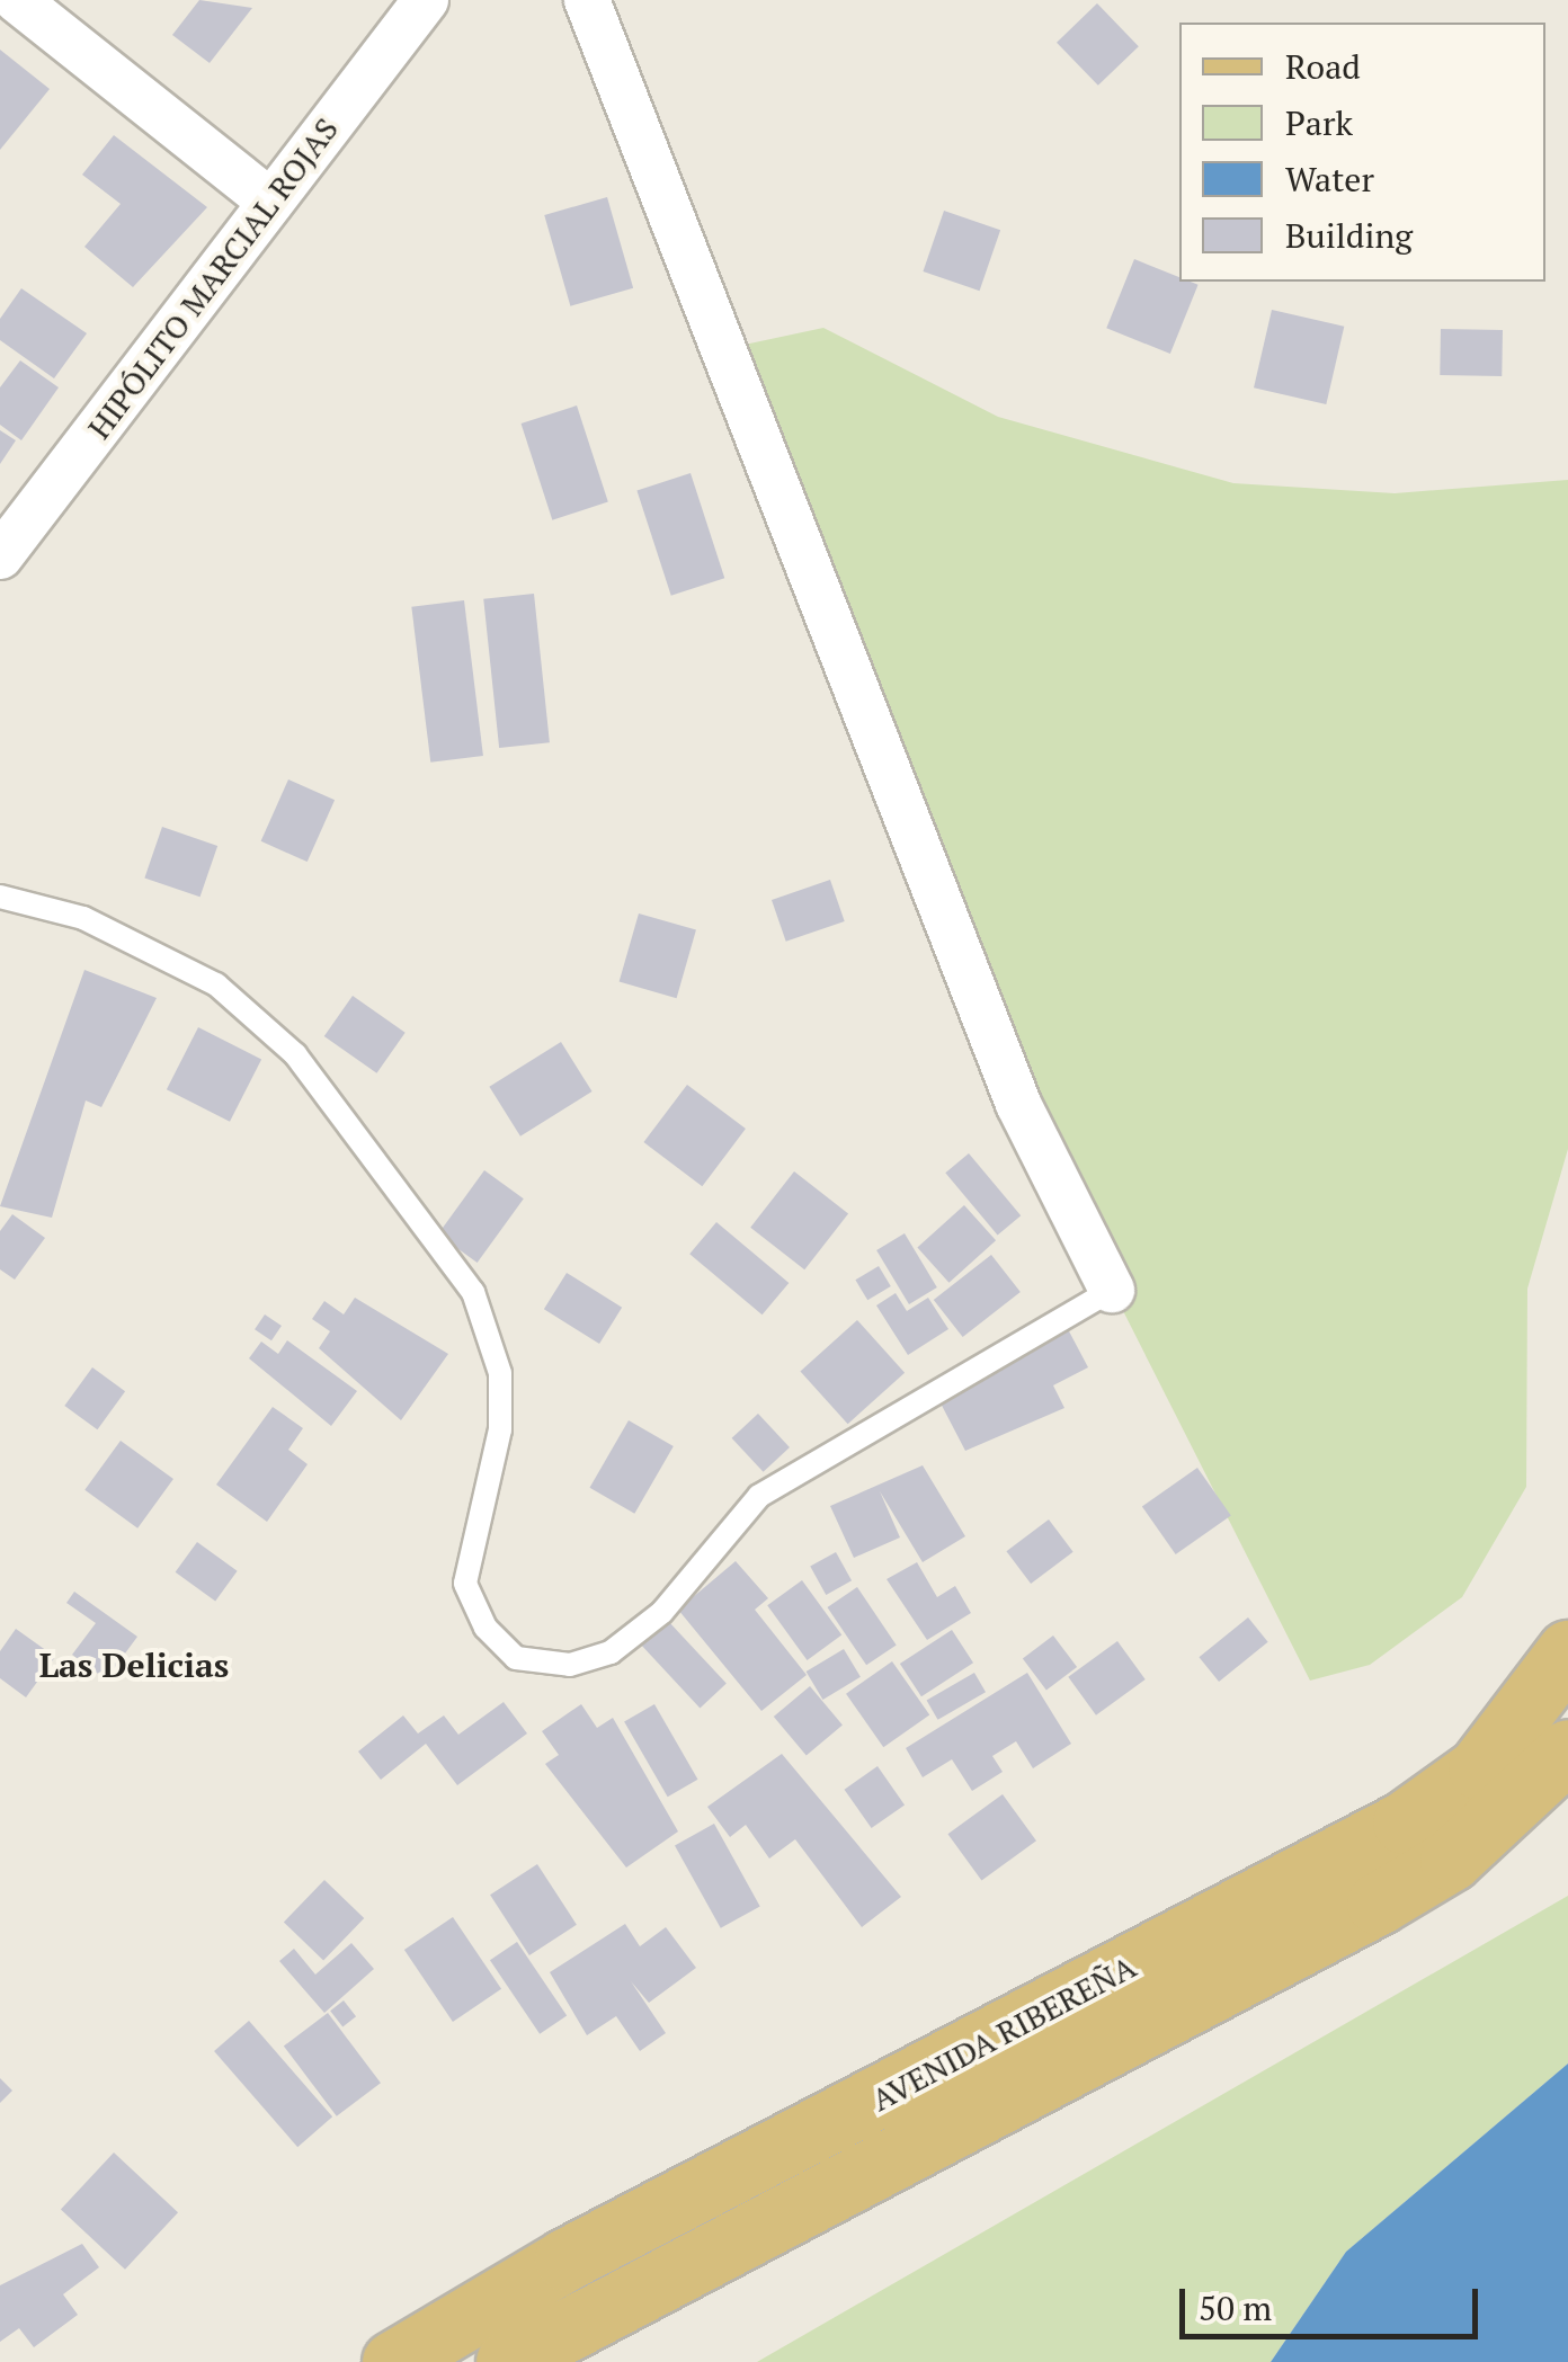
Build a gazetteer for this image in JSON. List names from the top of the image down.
{
  "streets": {
    "main road": ["AVENIDA RIBEREÑA"],
    "street": ["HIPÓLITO MARCIAL ROJAS"]
  },
  "districts": ["Las Delicias"],
  "legend": [
    "Road",
    "Park",
    "Water",
    "Building"
  ],
  "scale_bar": "50 m"
}
